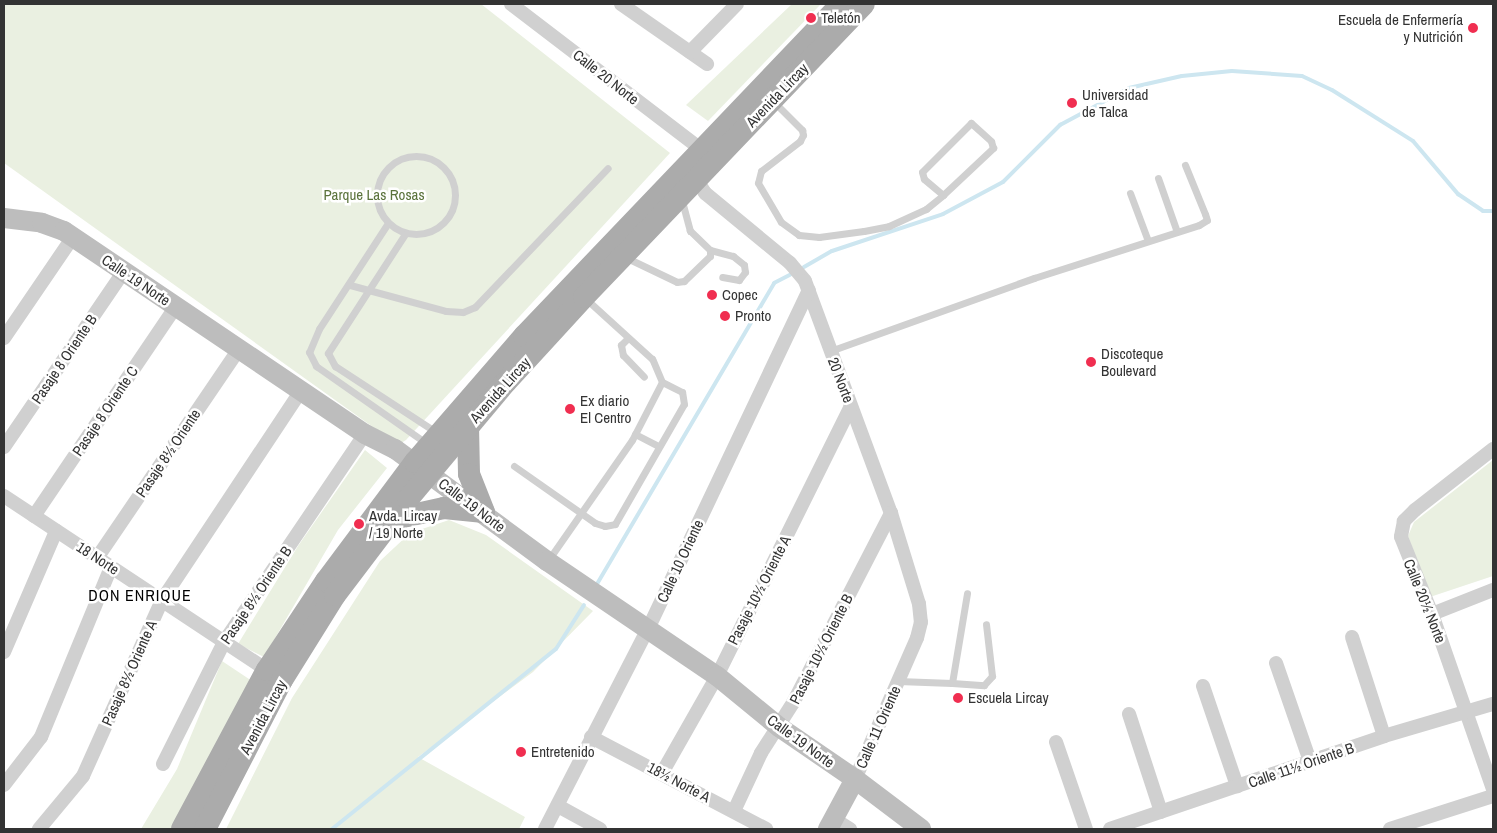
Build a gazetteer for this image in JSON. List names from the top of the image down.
{
  "streets": {
    "main road": ["Avenida Lircay", "Calle 19 Norte", "Calle 11 Oriente"],
    "street": [
      "Calle 20 Norte",
      "Pasaje 8 Oriente B",
      "20 Norte",
      "Pasaje 8 Oriente C",
      "Pasaje 8½ Oriente",
      "18 Norte",
      "Calle 10 Oriente",
      "Pasaje 10½ Oriente A",
      "Pasaje 8½ Oriente B",
      "Calle 20½ Norte",
      "Pasaje 10½ Oriente B",
      "Pasaje 8½ Oriente A",
      "Calle 11½ Oriente B",
      "18½ Norte A"
    ]
  },
  "crossings": [
    ["Calle 20 Norte", "Avenida Lircay"],
    ["Avenida Lircay", "Calle 19 Norte"],
    ["Avenida Lircay", "20 Norte"],
    ["Avenida Lircay", "18 Norte"],
    ["Calle 19 Norte", "Pasaje 8 Oriente B"],
    ["Calle 19 Norte", "Pasaje 8 Oriente C"],
    ["Calle 19 Norte", "Pasaje 8½ Oriente"],
    ["Calle 19 Norte", "Calle 10 Oriente"],
    ["Calle 19 Norte", "Pasaje 10½ Oriente A"],
    ["Calle 19 Norte", "Pasaje 8½ Oriente B"],
    ["Calle 19 Norte", "Pasaje 10½ Oriente B"],
    ["Calle 19 Norte", "Pasaje 8½ Oriente A"],
    ["Calle 19 Norte", "Calle 11 Oriente"],
    ["20 Norte", "Calle 10 Oriente"],
    ["20 Norte", "Pasaje 10½ Oriente A"],
    ["20 Norte", "Pasaje 10½ Oriente B"],
    ["20 Norte", "Calle 11 Oriente"],
    ["Pasaje 8 Oriente C", "18 Norte"],
    ["Pasaje 8½ Oriente", "18 Norte"],
    ["18 Norte", "Pasaje 8½ Oriente B"],
    ["18 Norte", "Pasaje 8½ Oriente A"],
    ["Calle 10 Oriente", "18½ Norte A"],
    ["Pasaje 10½ Oriente A", "18½ Norte A"],
    ["Calle 20½ Norte", "Calle 11½ Oriente B"],
    ["Pasaje 10½ Oriente B", "18½ Norte A"]
  ],
  "districts": ["DON ENRIQUE"],
  "parks": ["Parque Las Rosas"],
  "places": [
    "Teletón",
    "Escuela de Enfermería y Nutrición",
    "Universidad de Talca",
    "Copec",
    "Pronto",
    "Discoteque Boulevard",
    "Ex diario El Centro",
    "Avda. Lircay / 19 Norte",
    "Escuela Lircay",
    "Entretenido"
  ]
}
